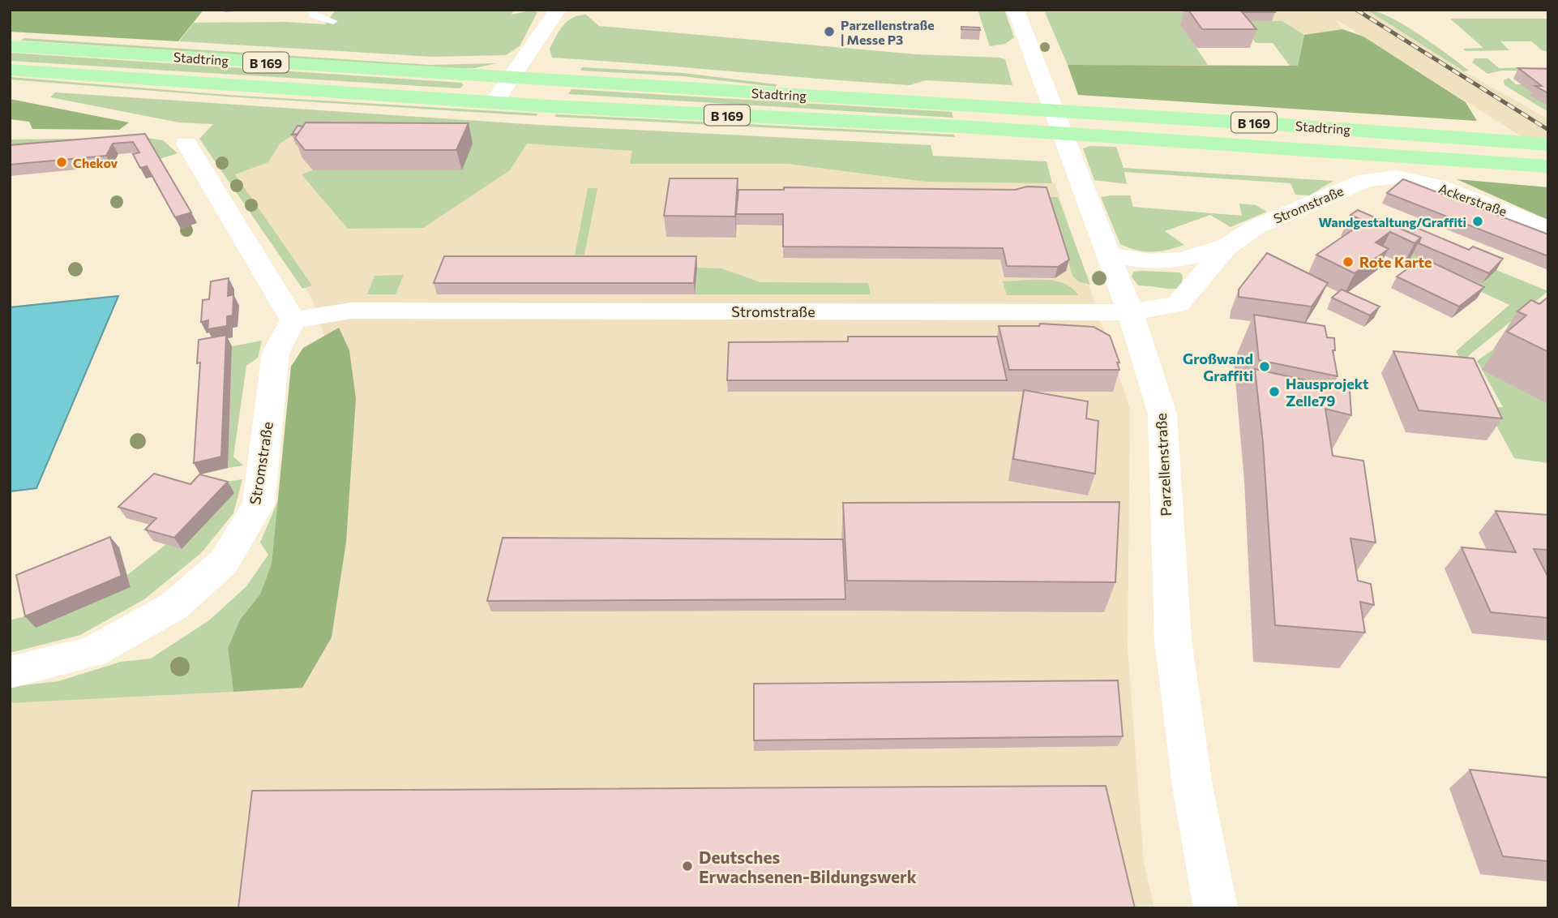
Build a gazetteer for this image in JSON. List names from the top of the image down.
{
  "streets": {
    "main road": ["Stadtring", "B 169"],
    "street": ["Ackerstraße", "Stromstraße", "Parzellenstraße"]
  },
  "crossings": [
    ["Ackerstraße", "Stromstraße"],
    ["Stromstraße", "Parzellenstraße"]
  ],
  "places": [
    "Parzellenstraße | Messe P3",
    "Chekov",
    "Wandgestaltung/Graffiti",
    "Rote Karte",
    "Großwand Graffiti",
    "Hausprojekt Zelle79",
    "Deutsches Erwachsenen-Bildungswerk"
  ]
}
